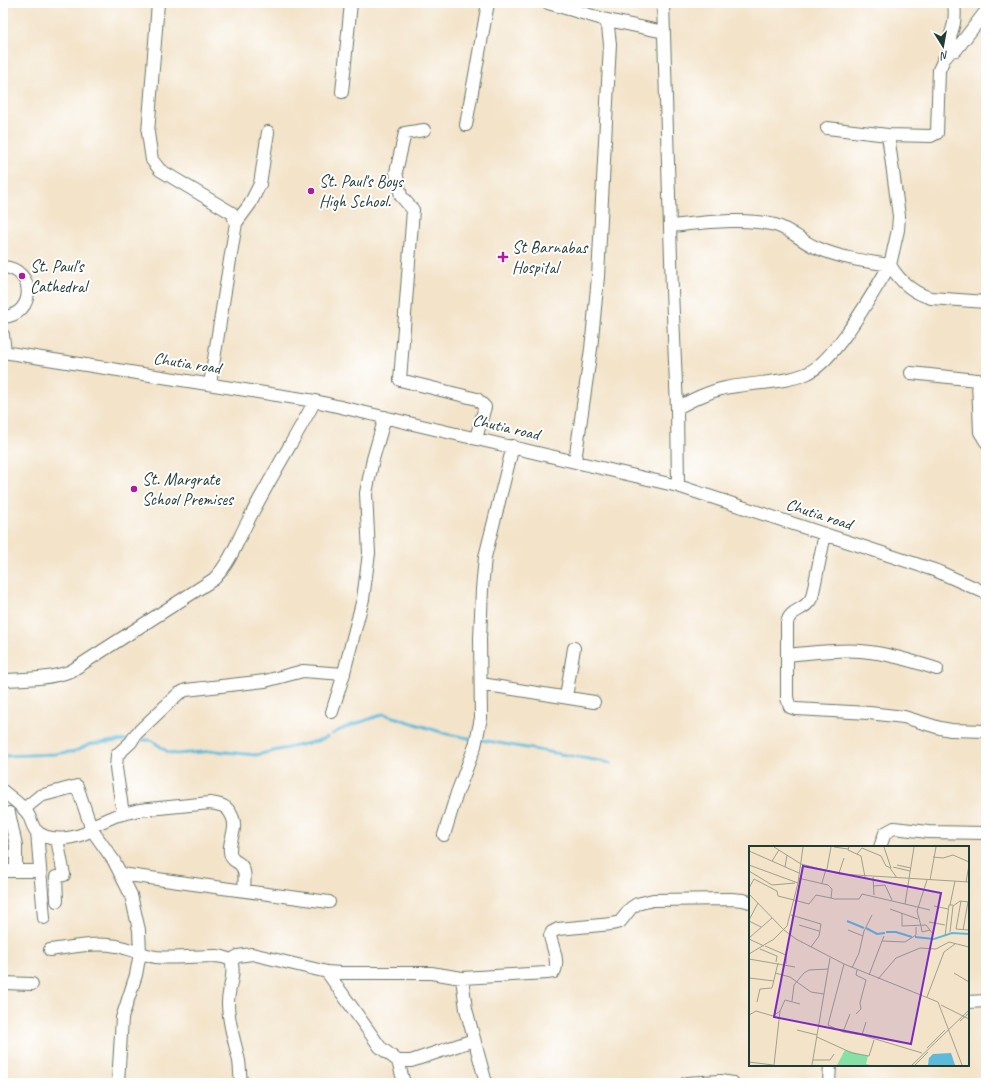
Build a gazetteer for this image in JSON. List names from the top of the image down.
{
  "streets": {
    "street": ["Chutia road"]
  },
  "places": {
    "other": ["St. Paul's Boys High School.", "St. Paul's Cathedral", "St. Margrate School Premises"],
    "health": ["St Barnabas Hospital"]
  },
  "north": "bottom"
}
